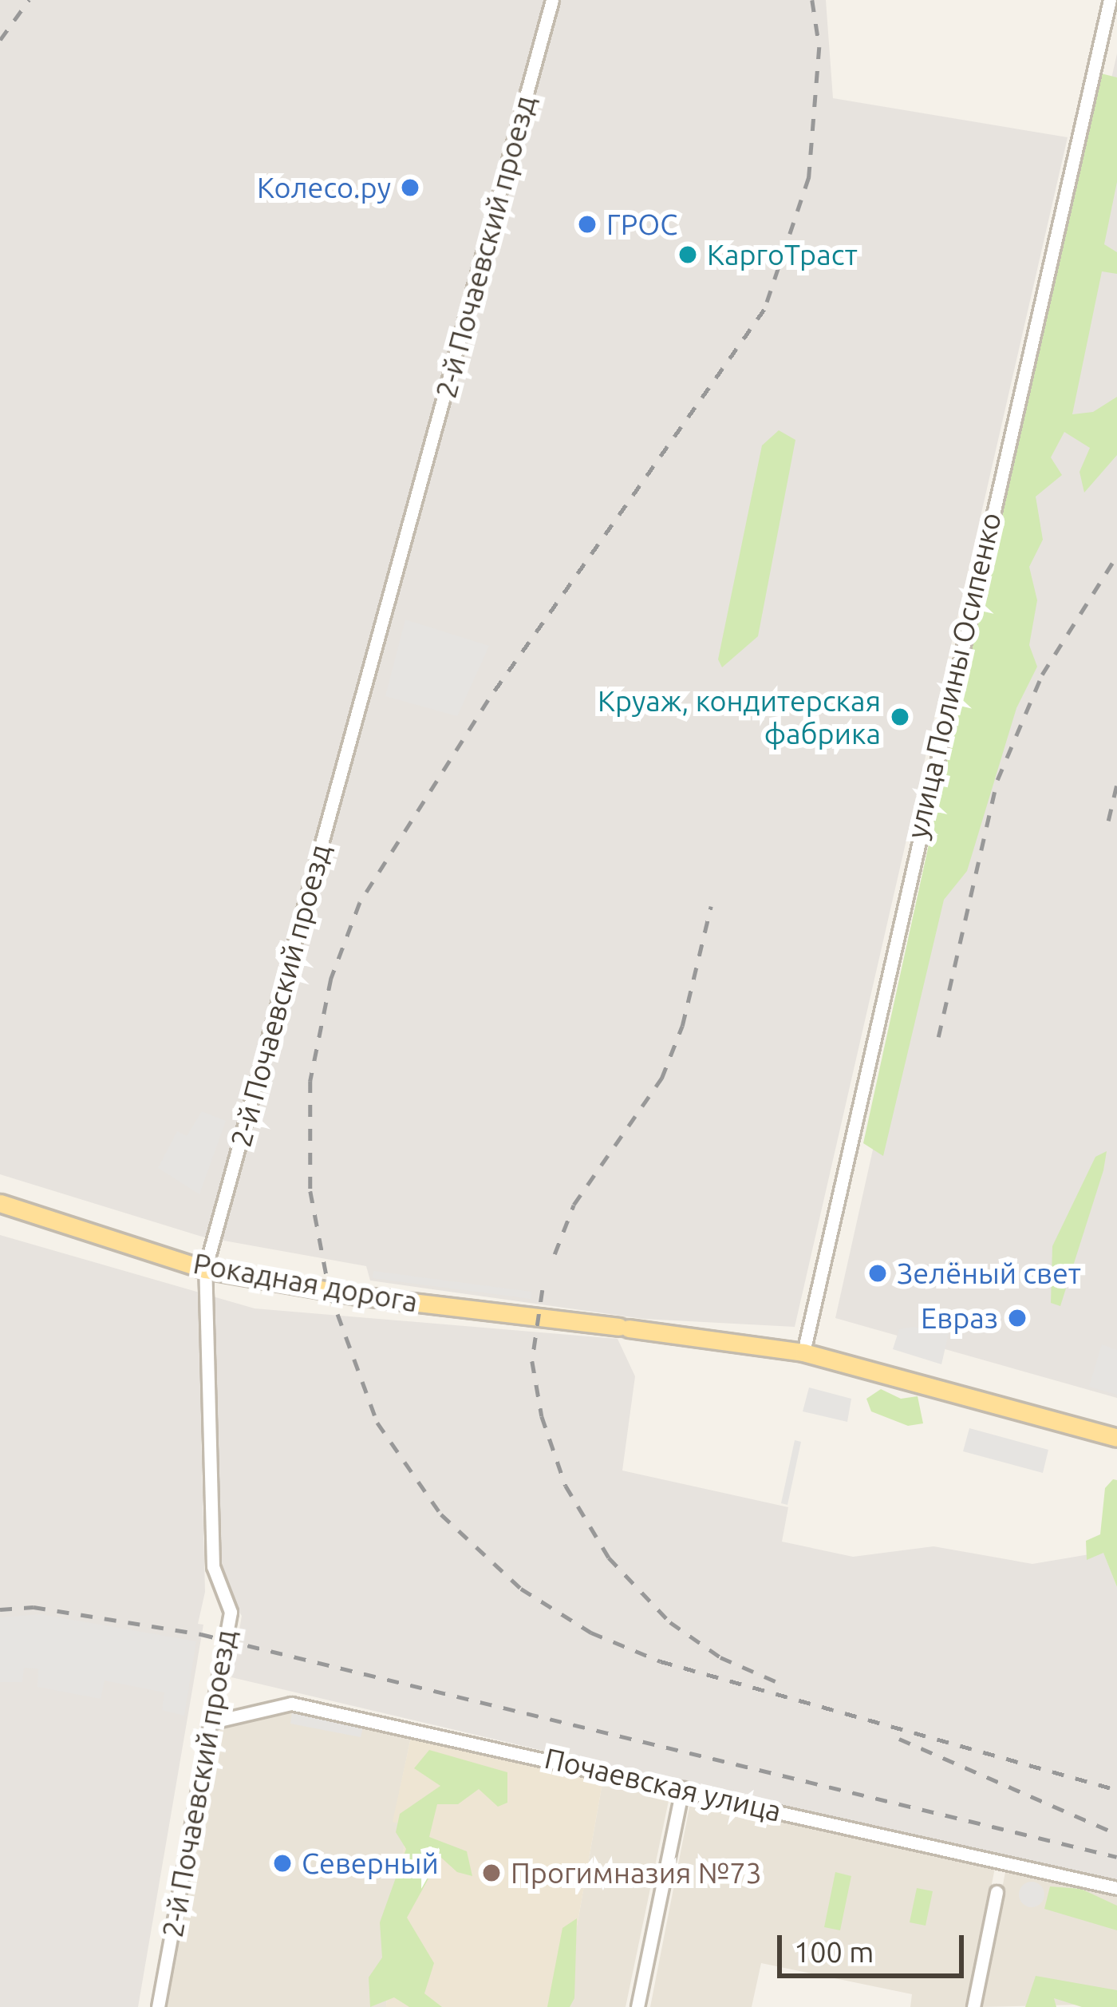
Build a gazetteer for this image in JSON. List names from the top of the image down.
{
  "streets": {
    "main road": ["Рокадная дорога"],
    "street": ["2-й Почаевский проезд", "улица Полины Осипенко", "Почаевская улица"]
  },
  "crossings": [
    ["2-й Почаевский проезд", "Рокадная дорога"],
    ["2-й Почаевский проезд", "Почаевская улица"],
    ["улица Полины Осипенко", "Рокадная дорога"]
  ],
  "places": [
    "Колесо.ру",
    "ГРОС",
    "КаргоТраст",
    "Круаж, кондитерская фабрика",
    "Зелёный свет",
    "Евраз",
    "Северный",
    "Прогимназия №73"
  ],
  "scale_bar": "100 m"
}
